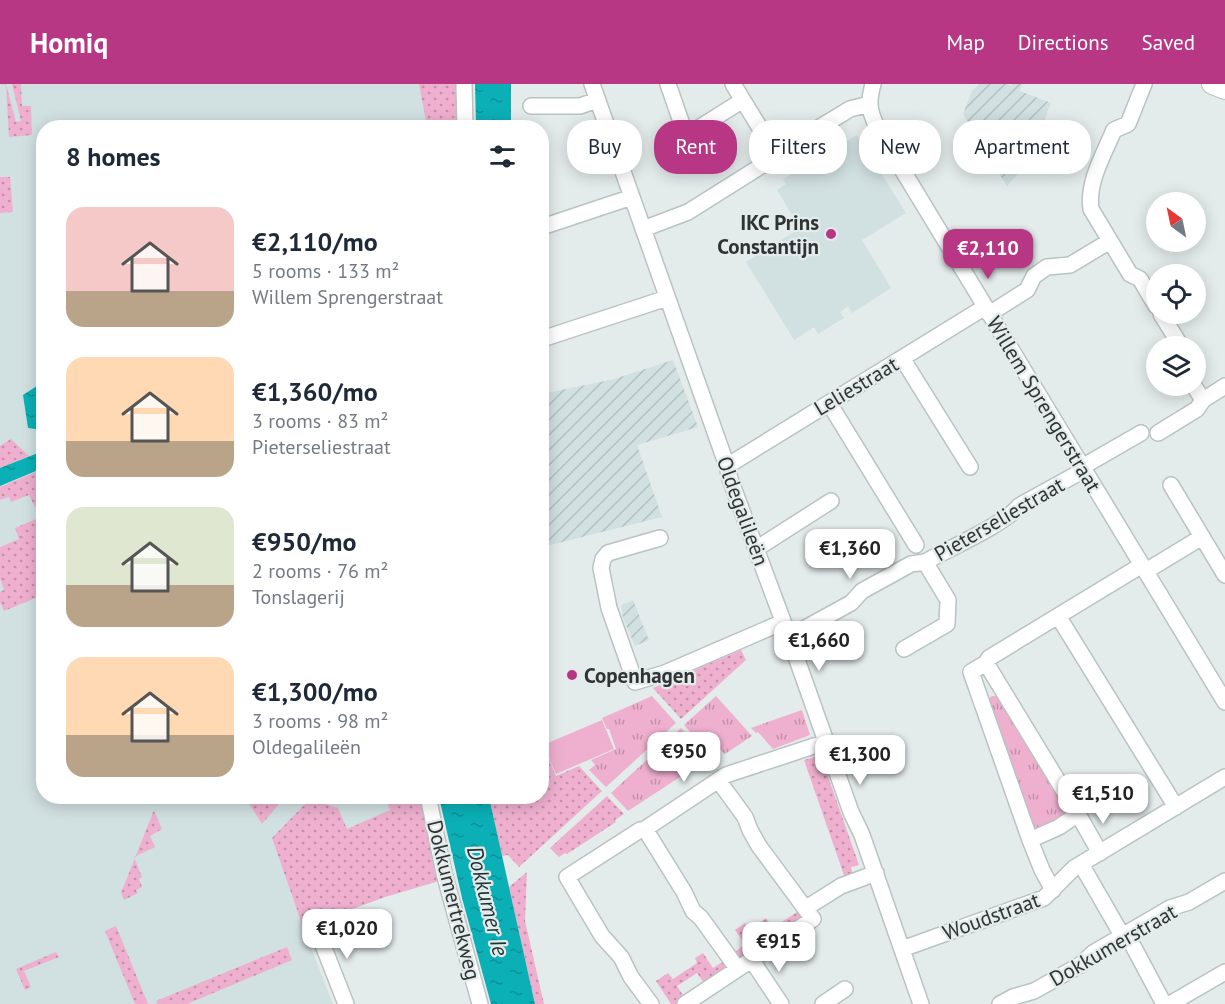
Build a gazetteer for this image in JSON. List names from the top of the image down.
{
  "streets": {
    "street": [
      "Leliestraat",
      "Willem Sprengerstraat",
      "Oldegalileën",
      "Pieterseliestraat",
      "Dokkumertrekweg",
      "Woudstraat",
      "Dokkumerstraat"
    ]
  },
  "crossings": [
    ["Leliestraat", "Willem Sprengerstraat"],
    ["Leliestraat", "Oldegalileën"],
    ["Willem Sprengerstraat", "Pieterseliestraat"],
    ["Oldegalileën", "Pieterseliestraat"],
    ["Oldegalileën", "Woudstraat"]
  ],
  "water": ["Dokkumer Ie"],
  "places": ["IKC Prins Constantijn", "Copenhagen"],
  "north": "top left",
  "page": {
    "header": "Homiq",
    "nav": ["Map", "Directions", "Saved"],
    "chip": [
      "Buy",
      "Rent",
      "Filters",
      "New",
      "Apartment"
    ],
    "heading": "8 homes",
    "list": [
      {
        "name": "€2,110/mo",
        "note": "5 rooms · 133 m² · Willem Sprengerstraat"
      },
      {
        "name": "€1,360/mo",
        "note": "3 rooms · 83 m² · Pieterseliestraat"
      },
      {
        "name": "€950/mo",
        "note": "2 rooms · 76 m² · Tonslagerij"
      },
      {
        "name": "€1,300/mo",
        "note": "3 rooms · 98 m² · Oldegalileën"
      }
    ],
    "price": [
      "€2,110",
      "€1,360",
      "€1,660",
      "€950",
      "€1,300",
      "€1,510",
      "€1,020",
      "€915"
    ]
  }
}
